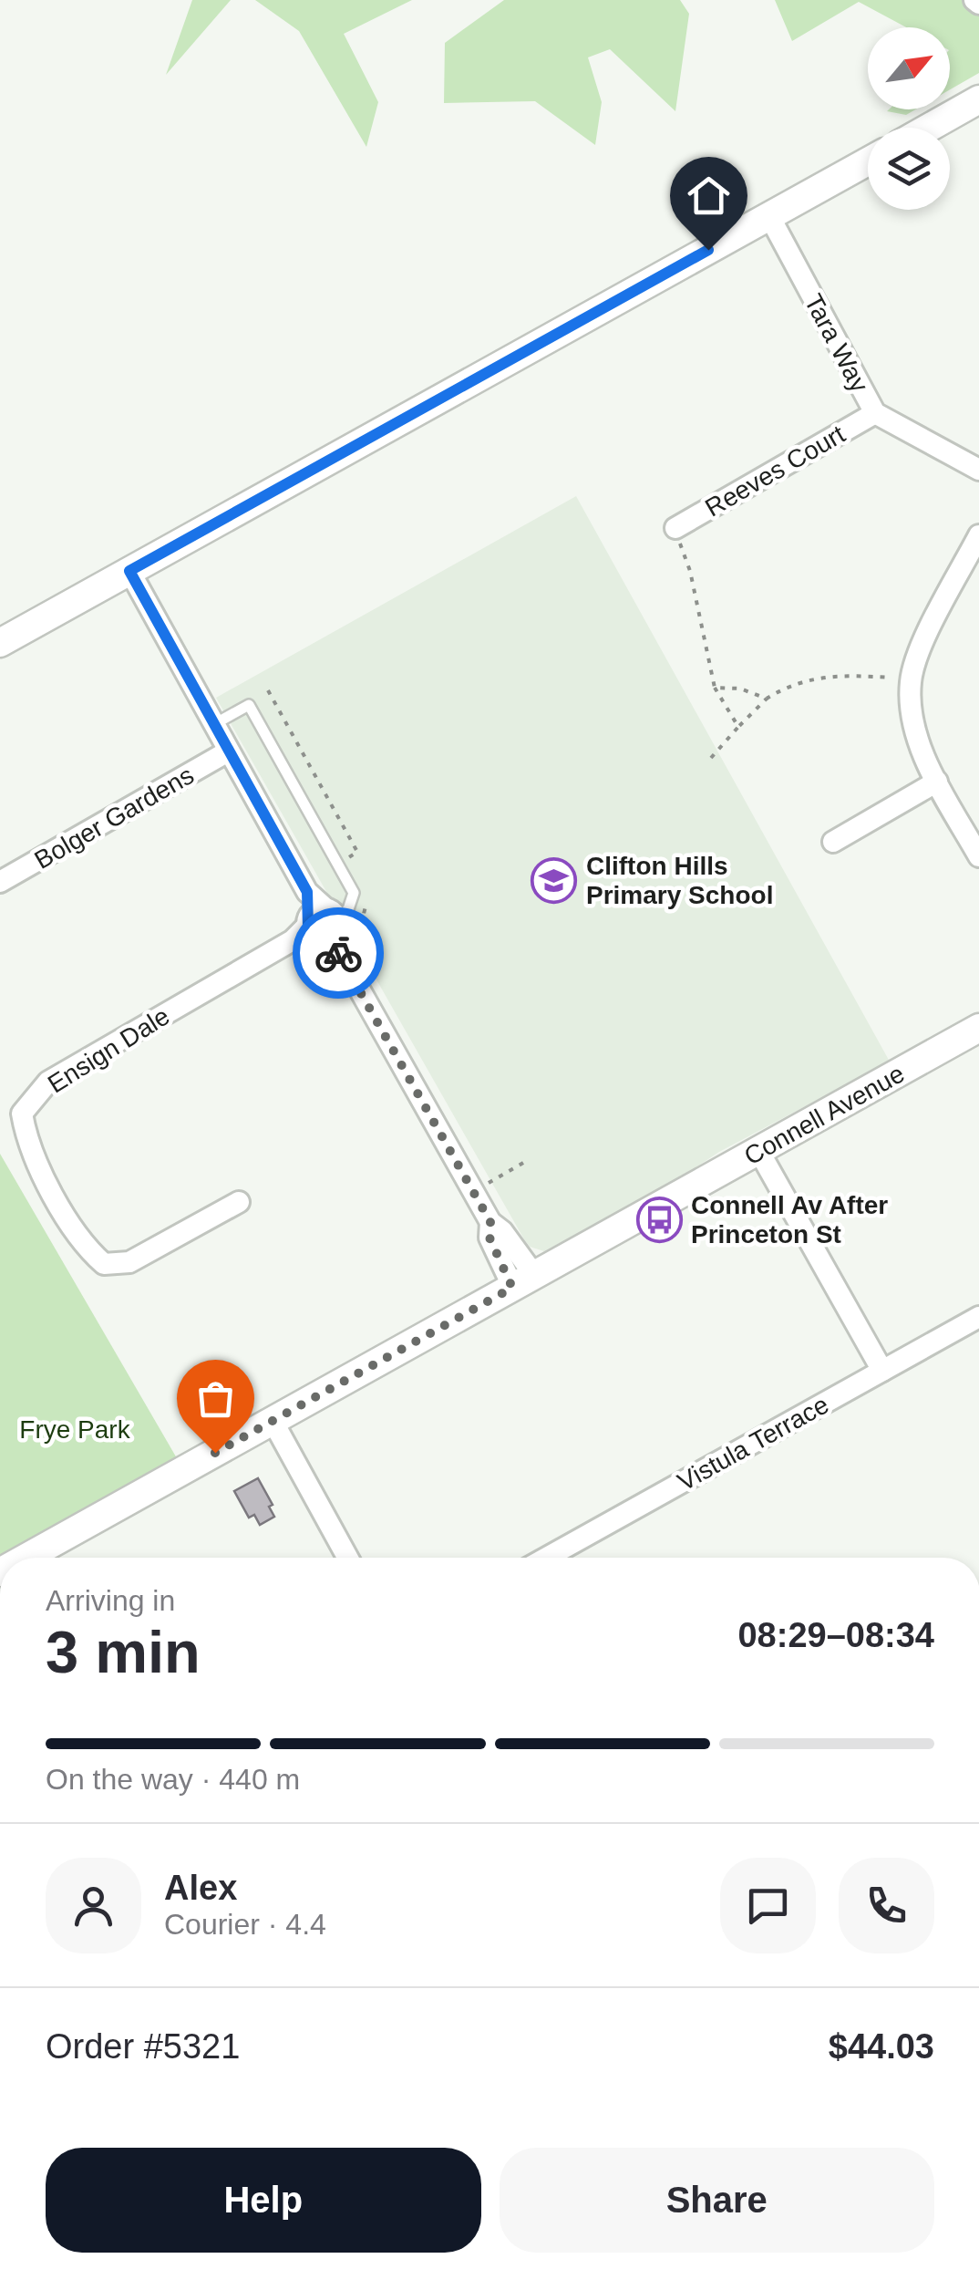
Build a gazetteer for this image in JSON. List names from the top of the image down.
{
  "streets": {
    "street": [
      "Tara Way",
      "Reeves Court",
      "Bolger Gardens",
      "Ensign Dale",
      "Connell Avenue",
      "Vistula Terrace"
    ]
  },
  "crossings": [
    ["Tara Way", "Reeves Court"]
  ],
  "parks": ["Frye Park"],
  "places": {
    "school or university": ["Clifton Hills Primary School"],
    "bus stop": ["Connell Av After Princeton St"]
  },
  "north": "top right",
  "page": {
    "heading": ["3 min", "Arriving in", "08:29–08:34"],
    "panel": [
      "Alex",
      "Courier · 4.4",
      "Order #5321",
      "$44.03"
    ],
    "bar": "On the way · 440 m",
    "buttons": ["Help", "Share"]
  }
}
